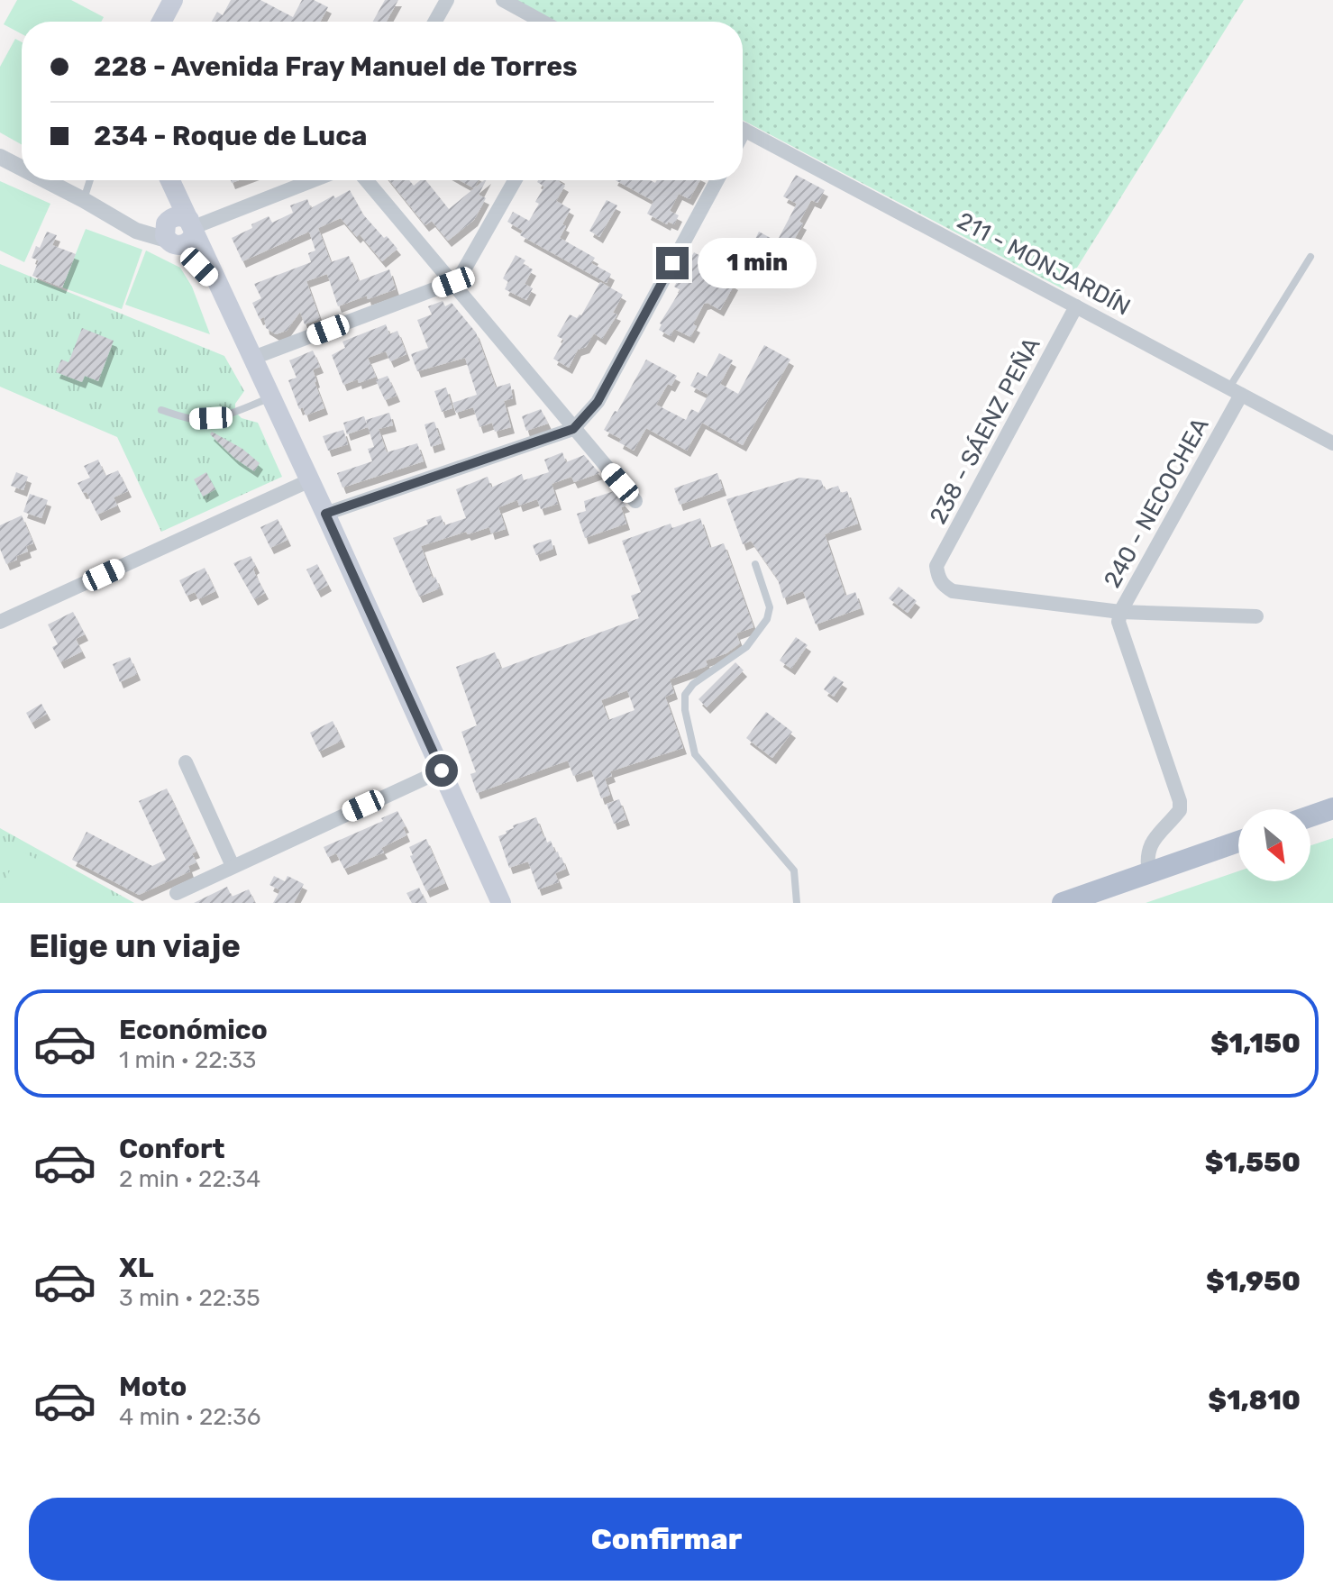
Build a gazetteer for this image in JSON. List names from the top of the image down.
{
  "streets": {
    "street": ["211 - MONJARDÍN", "238 - SÁENZ PEÑA", "240 - NECOCHEA"]
  },
  "crossings": [
    ["211 - MONJARDÍN", "238 - SÁENZ PEÑA"],
    ["211 - MONJARDÍN", "240 - NECOCHEA"],
    ["238 - SÁENZ PEÑA", "240 - NECOCHEA"]
  ],
  "north": "bottom right",
  "page": {
    "banner": ["228 - Avenida Fray Manuel de Torres", "234 - Roque de Luca"],
    "bubble": "1 min",
    "heading": "Elige un viaje",
    "list": [
      {
        "name": "Económico",
        "note": "1 min · 22:33",
        "value": "$1,150"
      },
      {
        "name": "Confort",
        "note": "2 min · 22:34",
        "value": "$1,550"
      },
      {
        "name": "XL",
        "note": "3 min · 22:35",
        "value": "$1,950"
      },
      {
        "name": "Moto",
        "note": "4 min · 22:36",
        "value": "$1,810"
      }
    ],
    "buttons": "Confirmar"
  }
}
